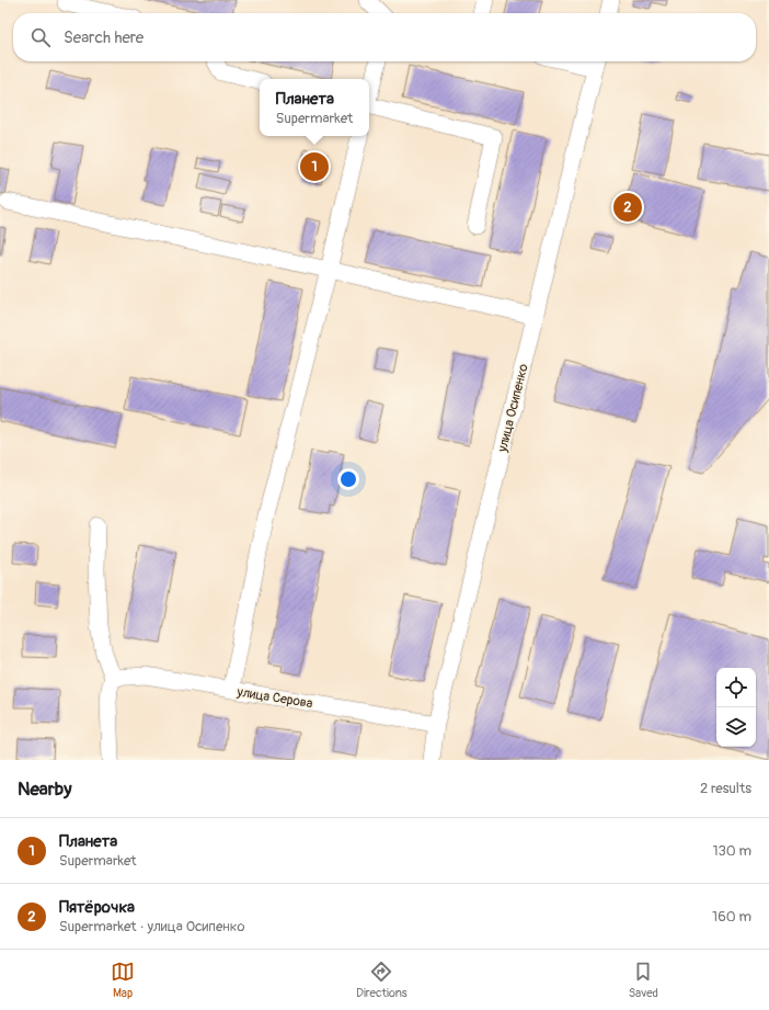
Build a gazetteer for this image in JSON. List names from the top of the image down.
{
  "streets": {
    "street": ["улица Осипенко", "улица Серова"]
  },
  "crossings": [
    ["улица Осипенко", "улица Серова"]
  ],
  "page": {
    "search": "Search here",
    "popup": ["Планета", "Supermarket"],
    "pins": ["1", "2"],
    "heading": ["Nearby", "2 results"],
    "list": [
      {
        "mark": "1",
        "name": "Планета",
        "note": "Supermarket",
        "value": "130 m"
      },
      {
        "mark": "2",
        "name": "Пятёрочка",
        "note": "Supermarket · улица Осипенко",
        "value": "160 m"
      }
    ],
    "nav": ["Map", "Directions", "Saved"]
  }
}
